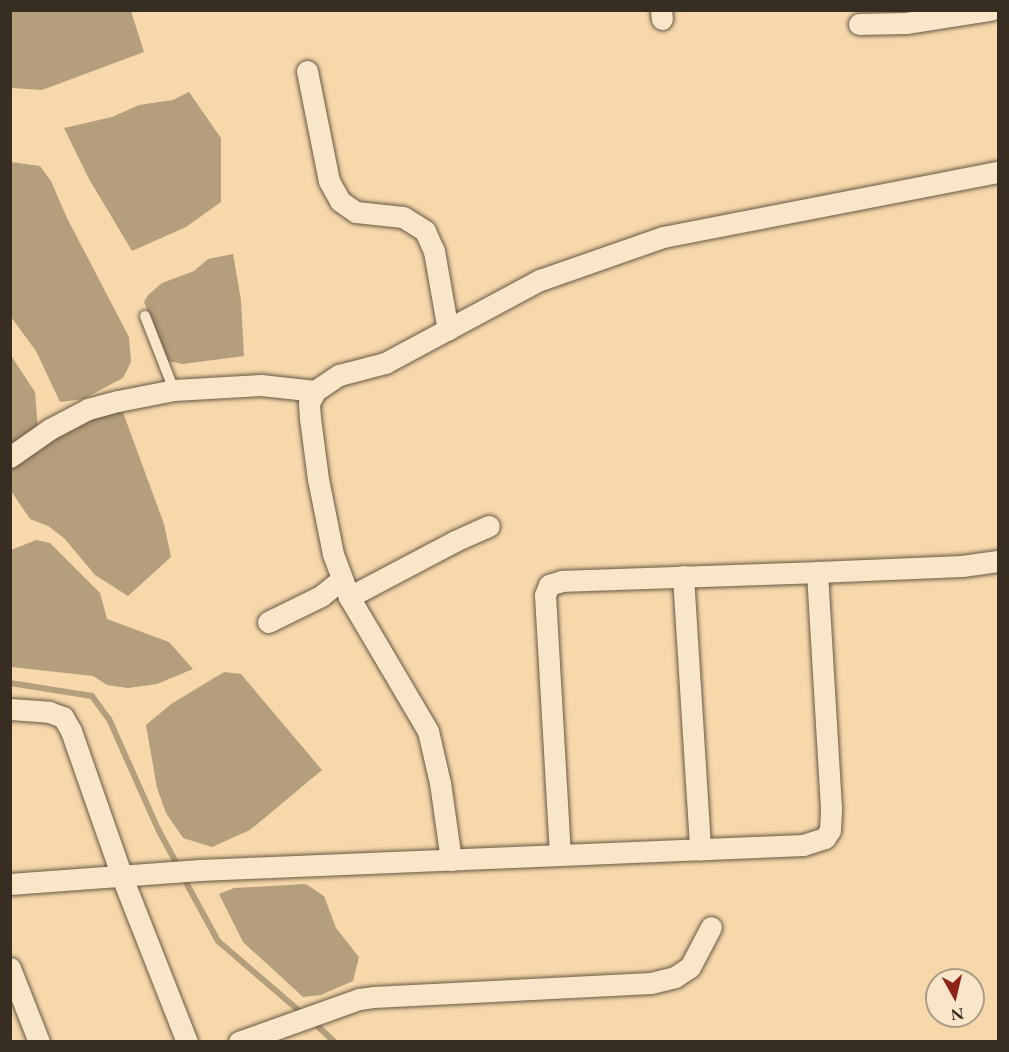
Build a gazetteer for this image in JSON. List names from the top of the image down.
{
  "north": "bottom"
}
